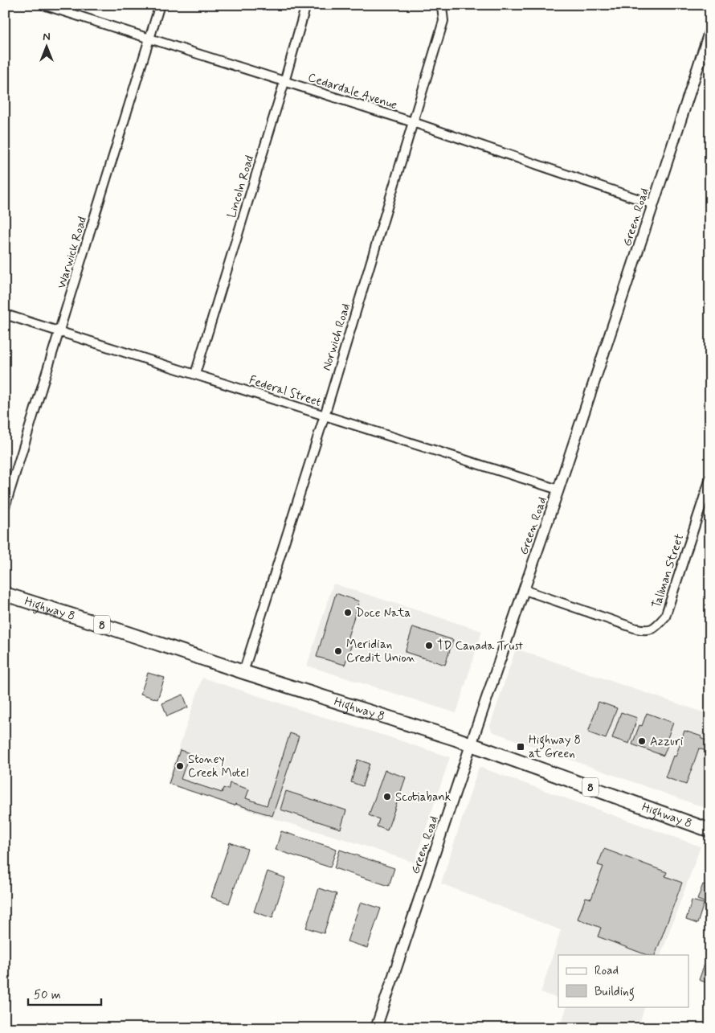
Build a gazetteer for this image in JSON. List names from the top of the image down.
{
  "streets": {
    "main road": ["Highway 8", "8"],
    "street": [
      "Cedardale Avenue",
      "Lincoln Road",
      "Green Road",
      "Warwick Road",
      "Norwich Road",
      "Federal Street",
      "Tallman Street"
    ]
  },
  "crossings": [
    ["Cedardale Avenue", "Lincoln Road"],
    ["Cedardale Avenue", "Green Road"],
    ["Cedardale Avenue", "Warwick Road"],
    ["Cedardale Avenue", "Norwich Road"],
    ["Lincoln Road", "Federal Street"],
    ["Green Road", "Federal Street"],
    ["Green Road", "Tallman Street"],
    ["Green Road", "Highway 8"],
    ["Warwick Road", "Federal Street"],
    ["Norwich Road", "Federal Street"],
    ["Norwich Road", "Highway 8"]
  ],
  "places": {
    "other": [
      "Doce Nata",
      "TD Canada Trust",
      "Meridian Credit Union",
      "Azzuri",
      "Stoney Creek Motel",
      "Scotiabank"
    ],
    "transit": ["Highway 8 at Green"]
  },
  "legend": ["Road", "Building"],
  "scale_bar": "50 m",
  "north": "top"
}
